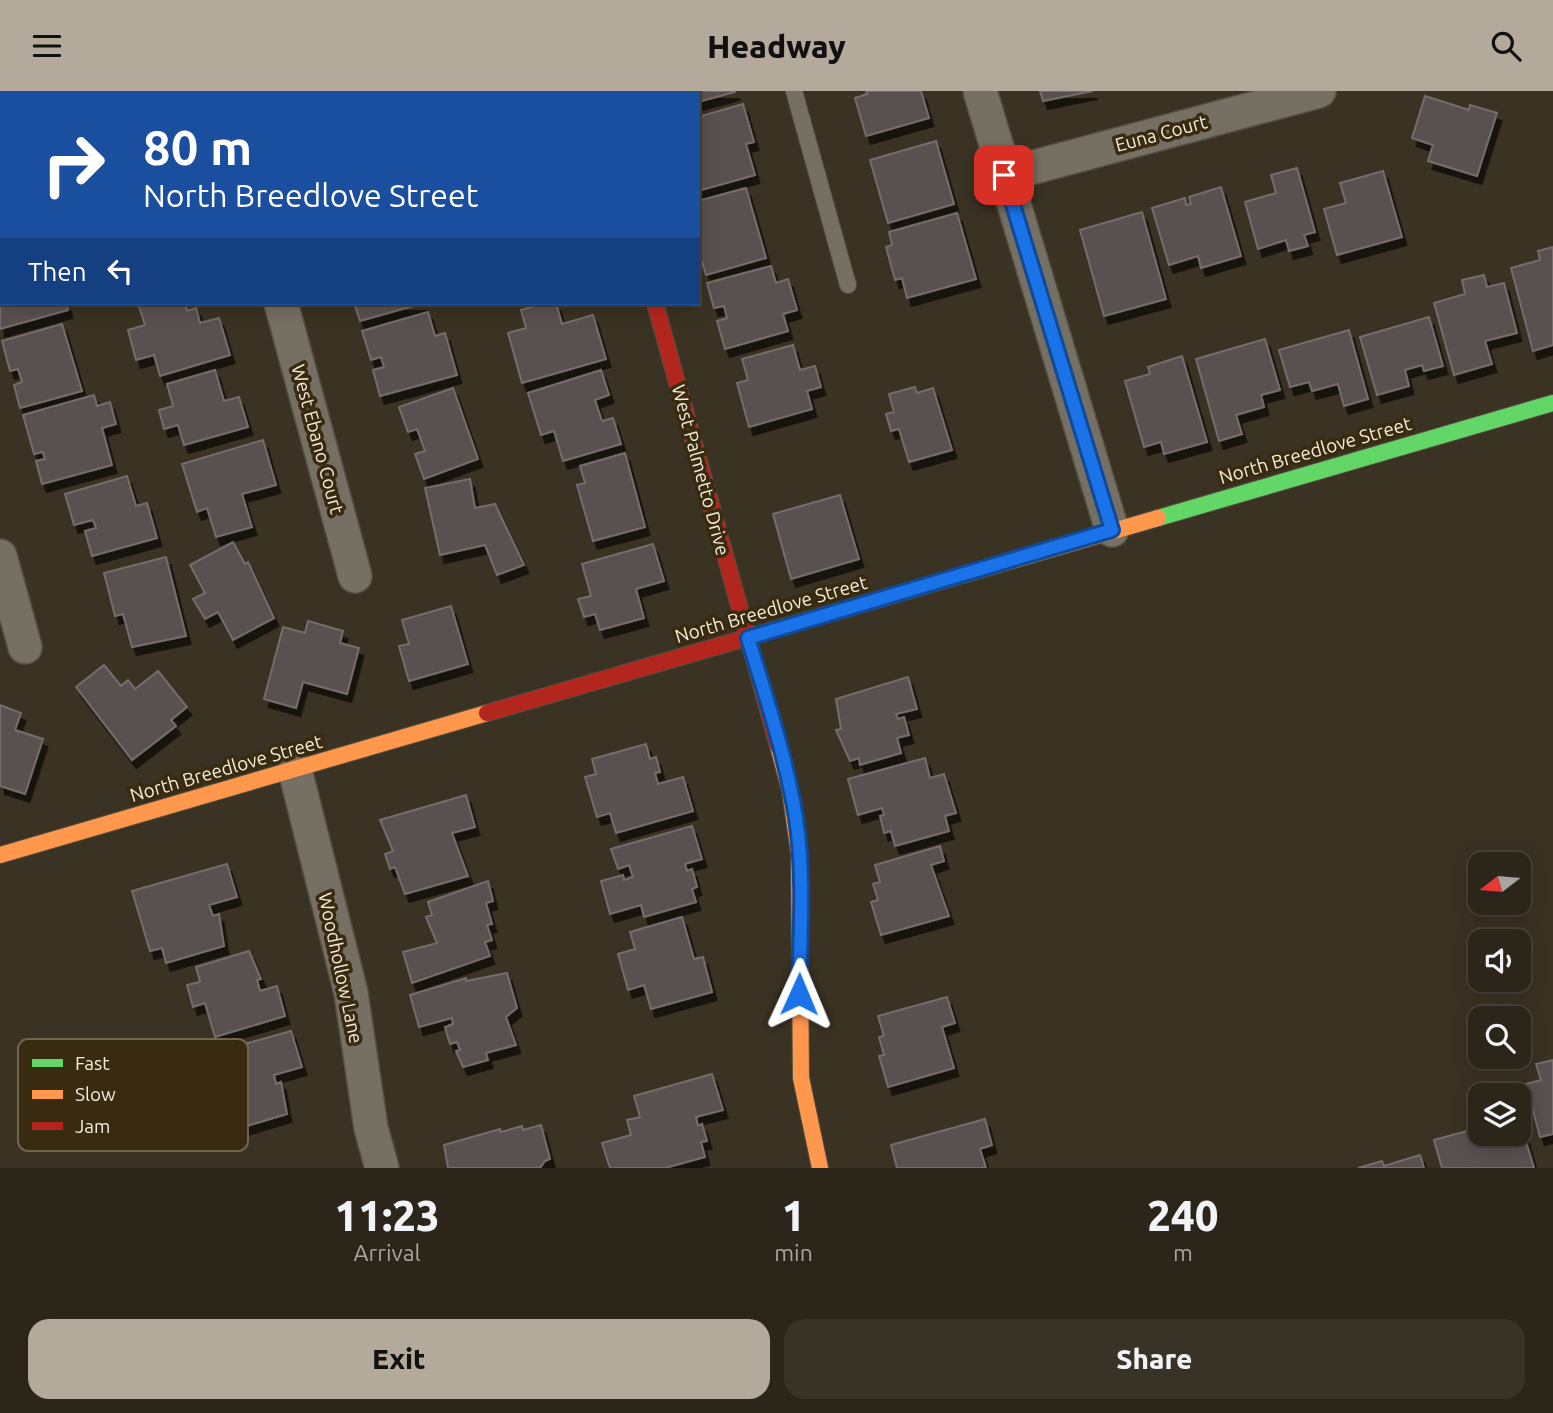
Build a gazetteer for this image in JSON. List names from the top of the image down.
{
  "streets": {
    "street": [
      "Euna Court",
      "West Ebano Court",
      "North Breedlove Street",
      "West Palmetto Drive",
      "Woodhollow Lane"
    ]
  },
  "crossings": [
    ["North Breedlove Street", "West Palmetto Drive"],
    ["North Breedlove Street", "Woodhollow Lane"]
  ],
  "legend": ["Fast", "Slow", "Jam"],
  "north": "left",
  "page": {
    "header": "Headway",
    "turn": ["80 m", "North Breedlove Street"],
    "then": "Then",
    "eta": [
      "11:23",
      "Arrival",
      "1",
      "min",
      "240",
      "m"
    ],
    "buttons": ["Exit", "Share"]
  }
}
